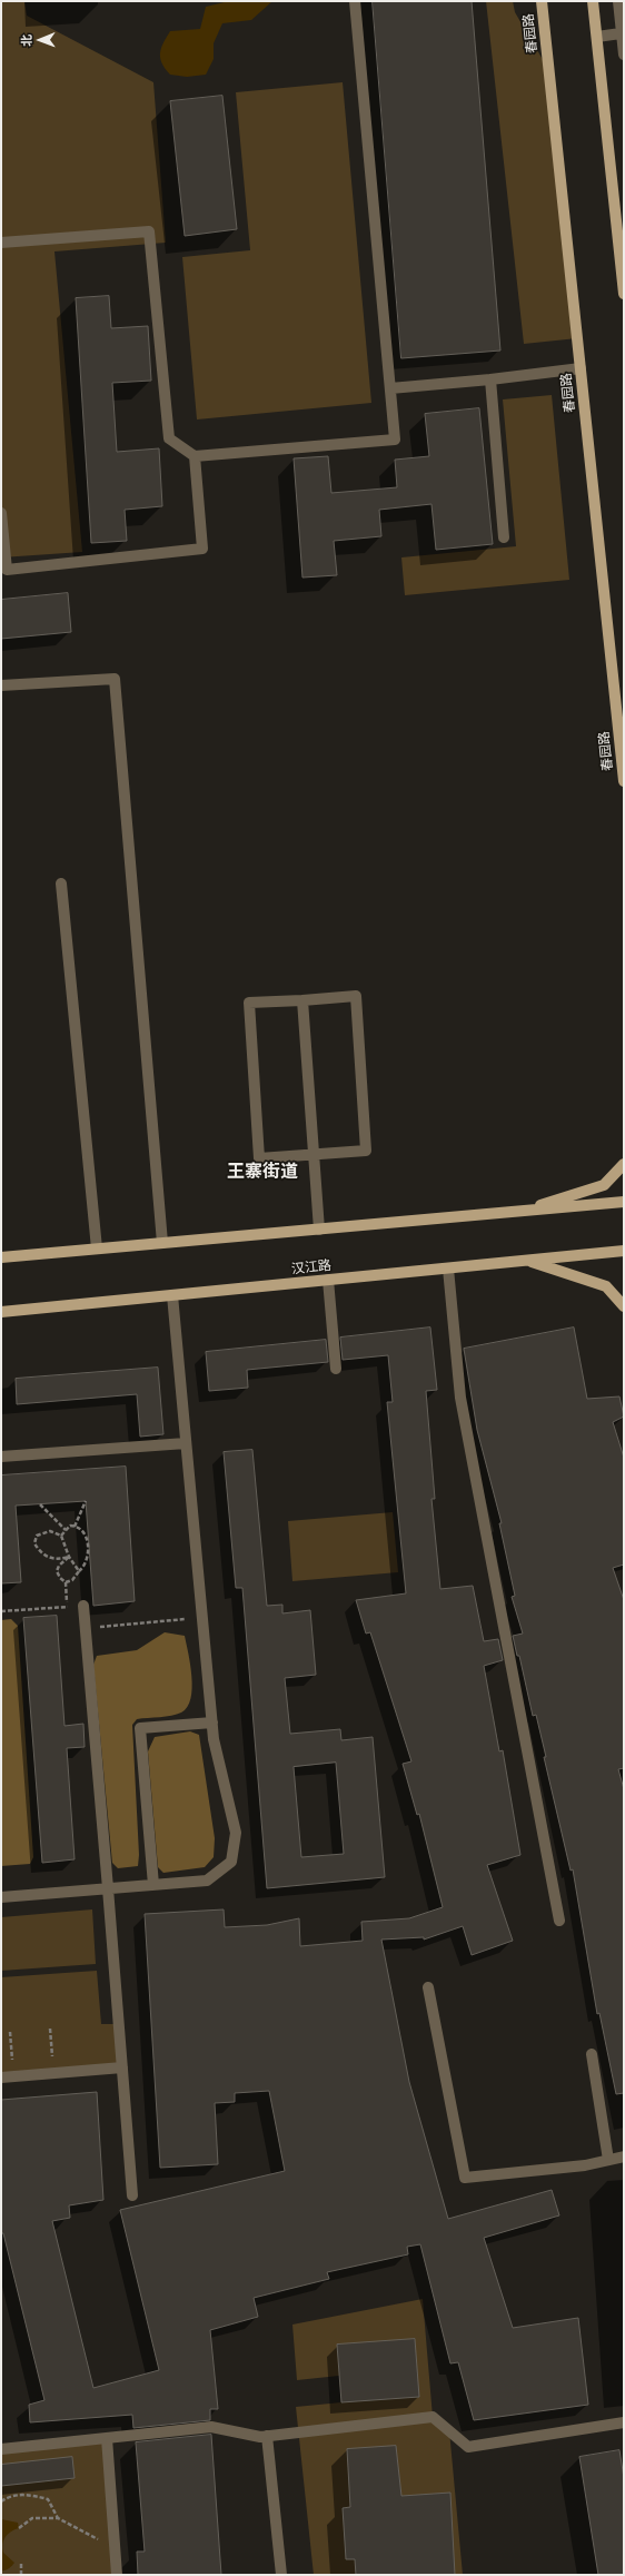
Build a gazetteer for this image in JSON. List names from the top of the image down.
{
  "streets": {
    "main road": ["春园路", "汉江路"]
  },
  "districts": ["王寨街道"],
  "north": "left"
}
